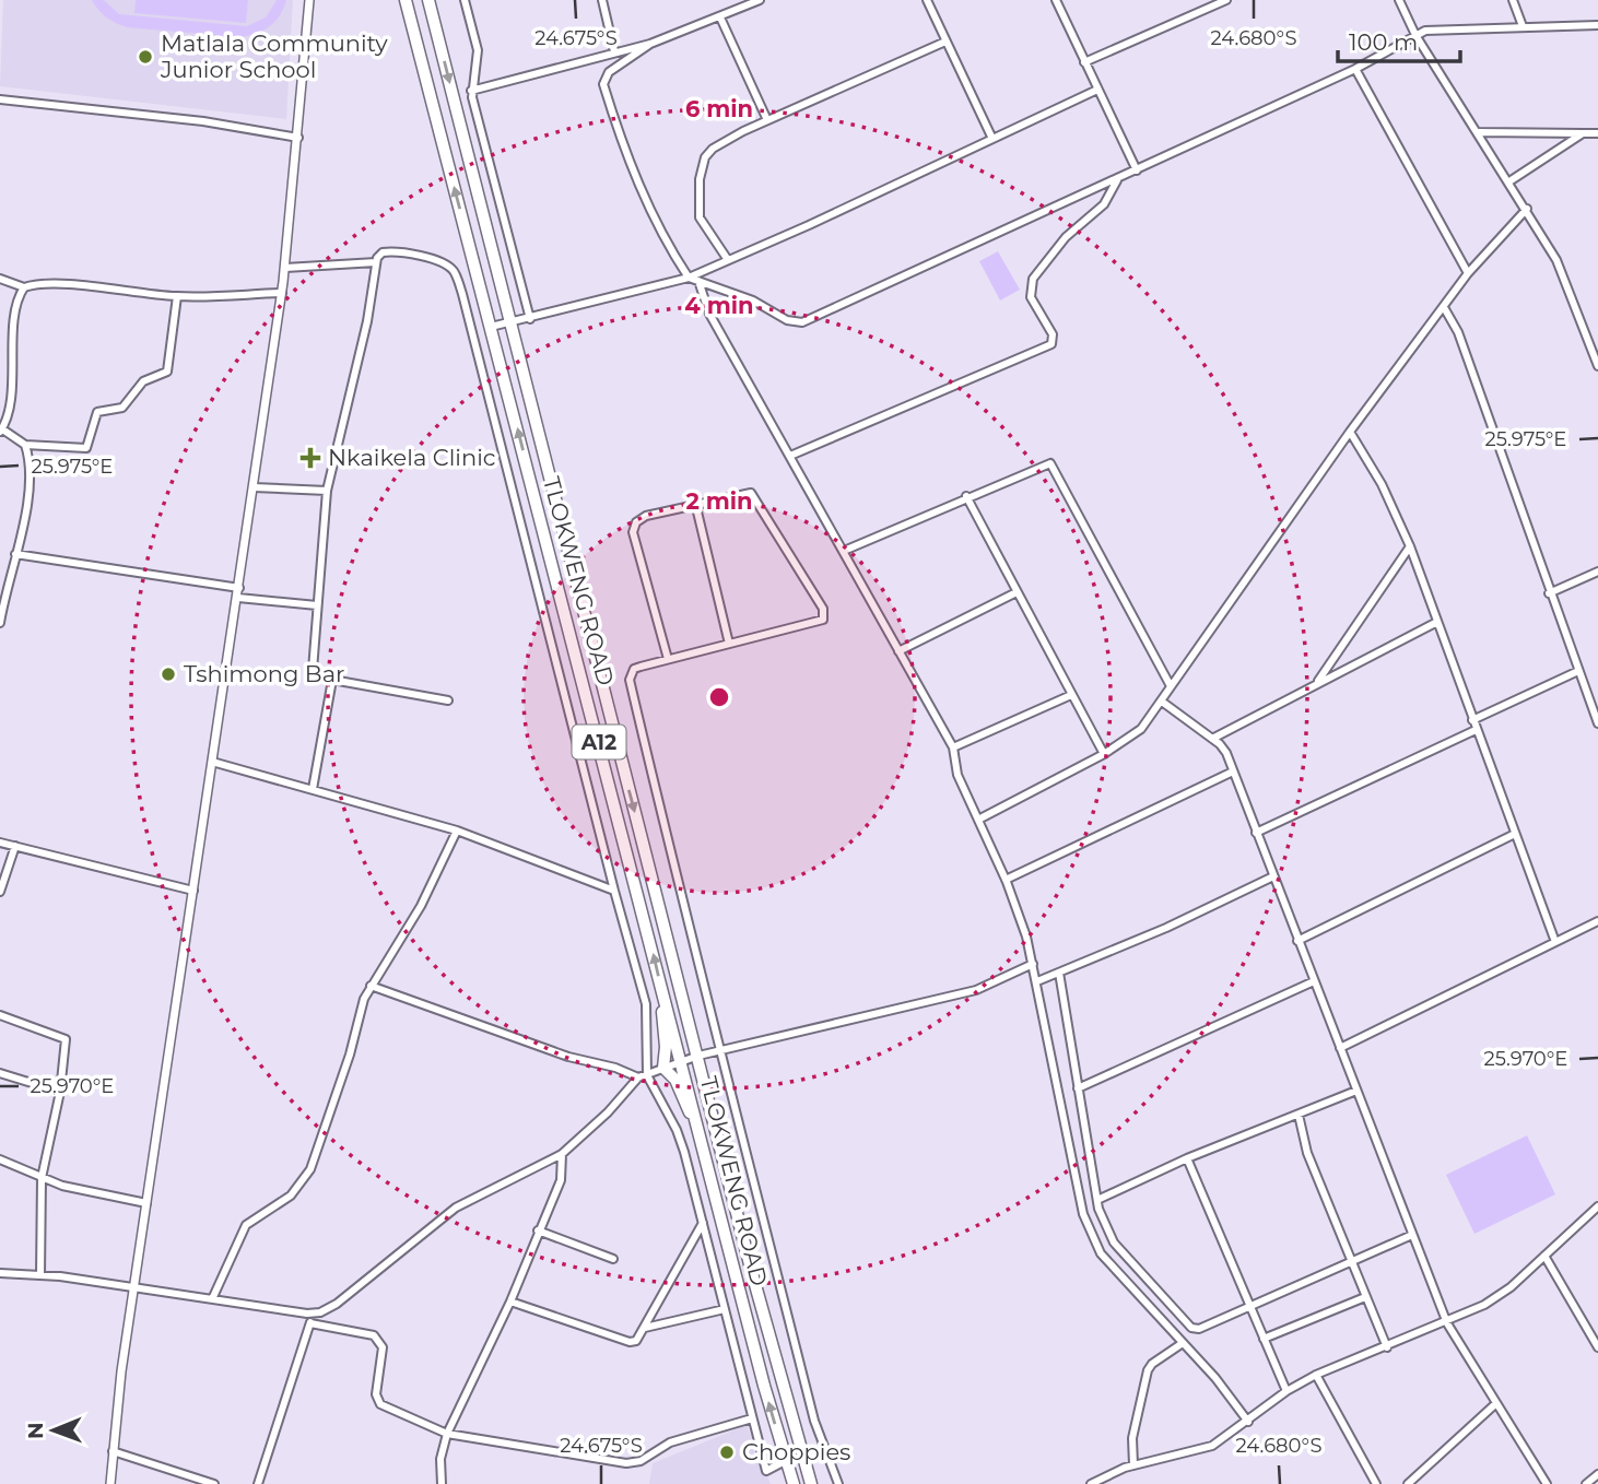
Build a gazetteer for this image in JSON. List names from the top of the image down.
{
  "streets": {
    "main road": ["TLOKWENG ROAD", "A12"]
  },
  "places": {
    "other": ["Matlala Community Junior School", "Tshimong Bar", "Choppies"],
    "health": ["Nkaikela Clinic"]
  },
  "scale_bar": "100 m",
  "north": "left",
  "coordinates": [
    "24.675°S",
    "24.680°S",
    "25.975°E",
    "25.970°E"
  ],
  "rings": ["6 min", "4 min", "2 min"]
}
